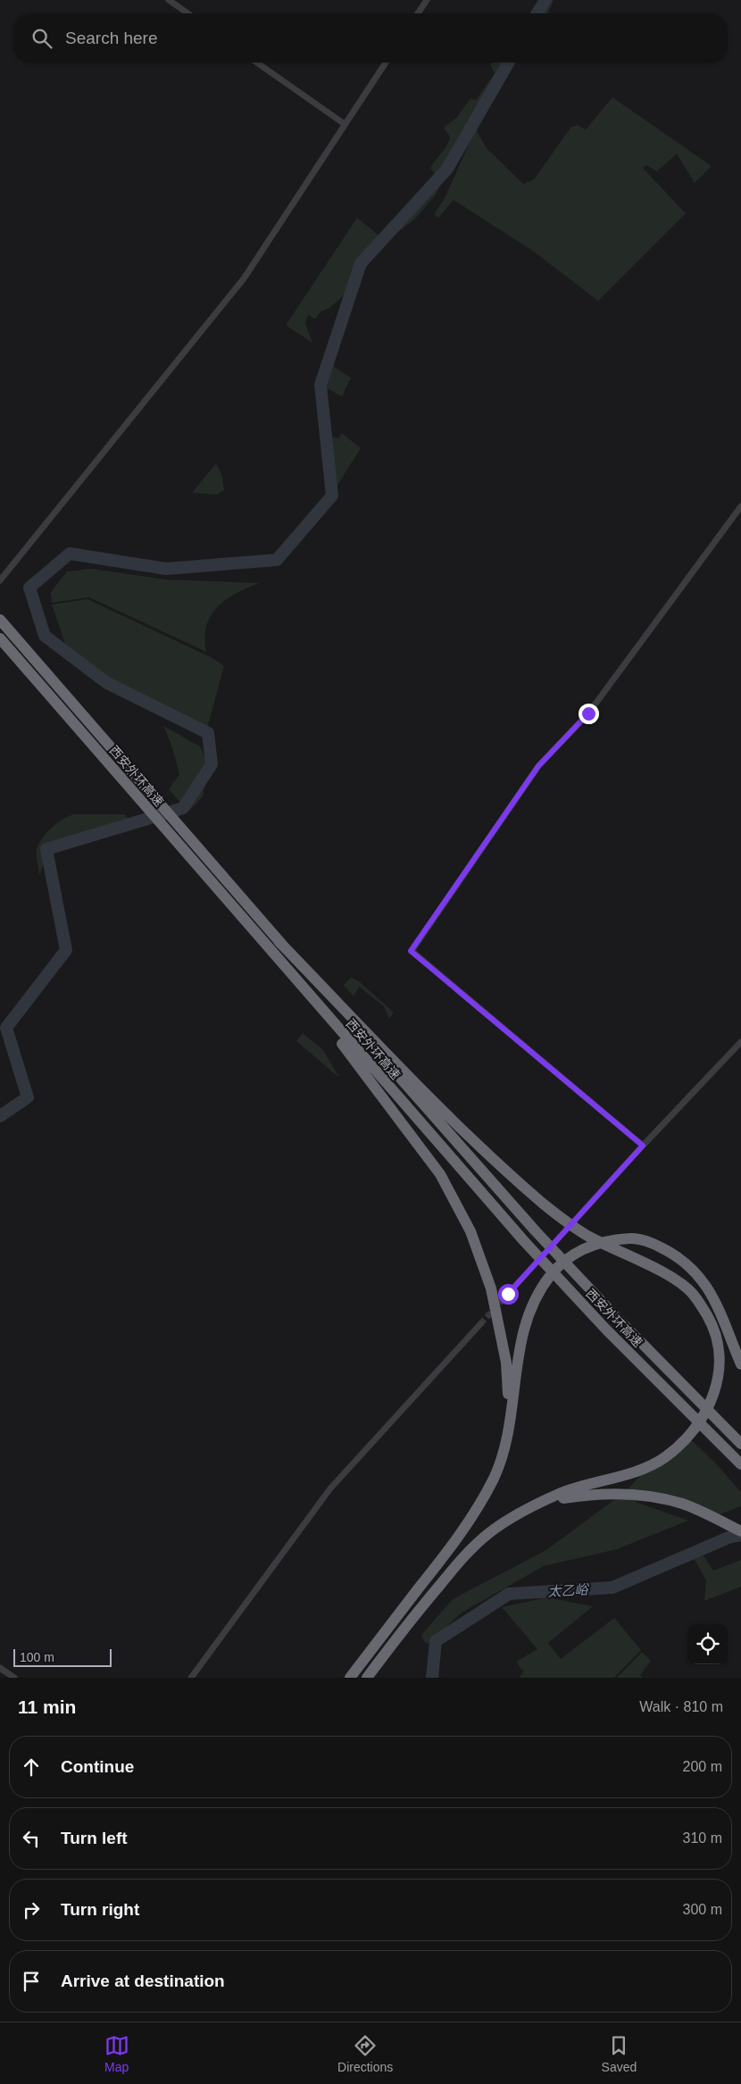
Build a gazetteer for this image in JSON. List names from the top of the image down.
{
  "streets": {
    "highway": ["西安外环高速"]
  },
  "water": ["太乙峪"],
  "scale_bar": "100 m",
  "page": {
    "search": "Search here",
    "scale": "100 m",
    "heading": ["11 min", "Walk · 810 m"],
    "list": [
      ["Continue", "200 m"],
      ["Turn left", "310 m"],
      ["Turn right", "300 m"],
      "Arrive at destination"
    ],
    "nav": ["Map", "Directions", "Saved"]
  }
}
